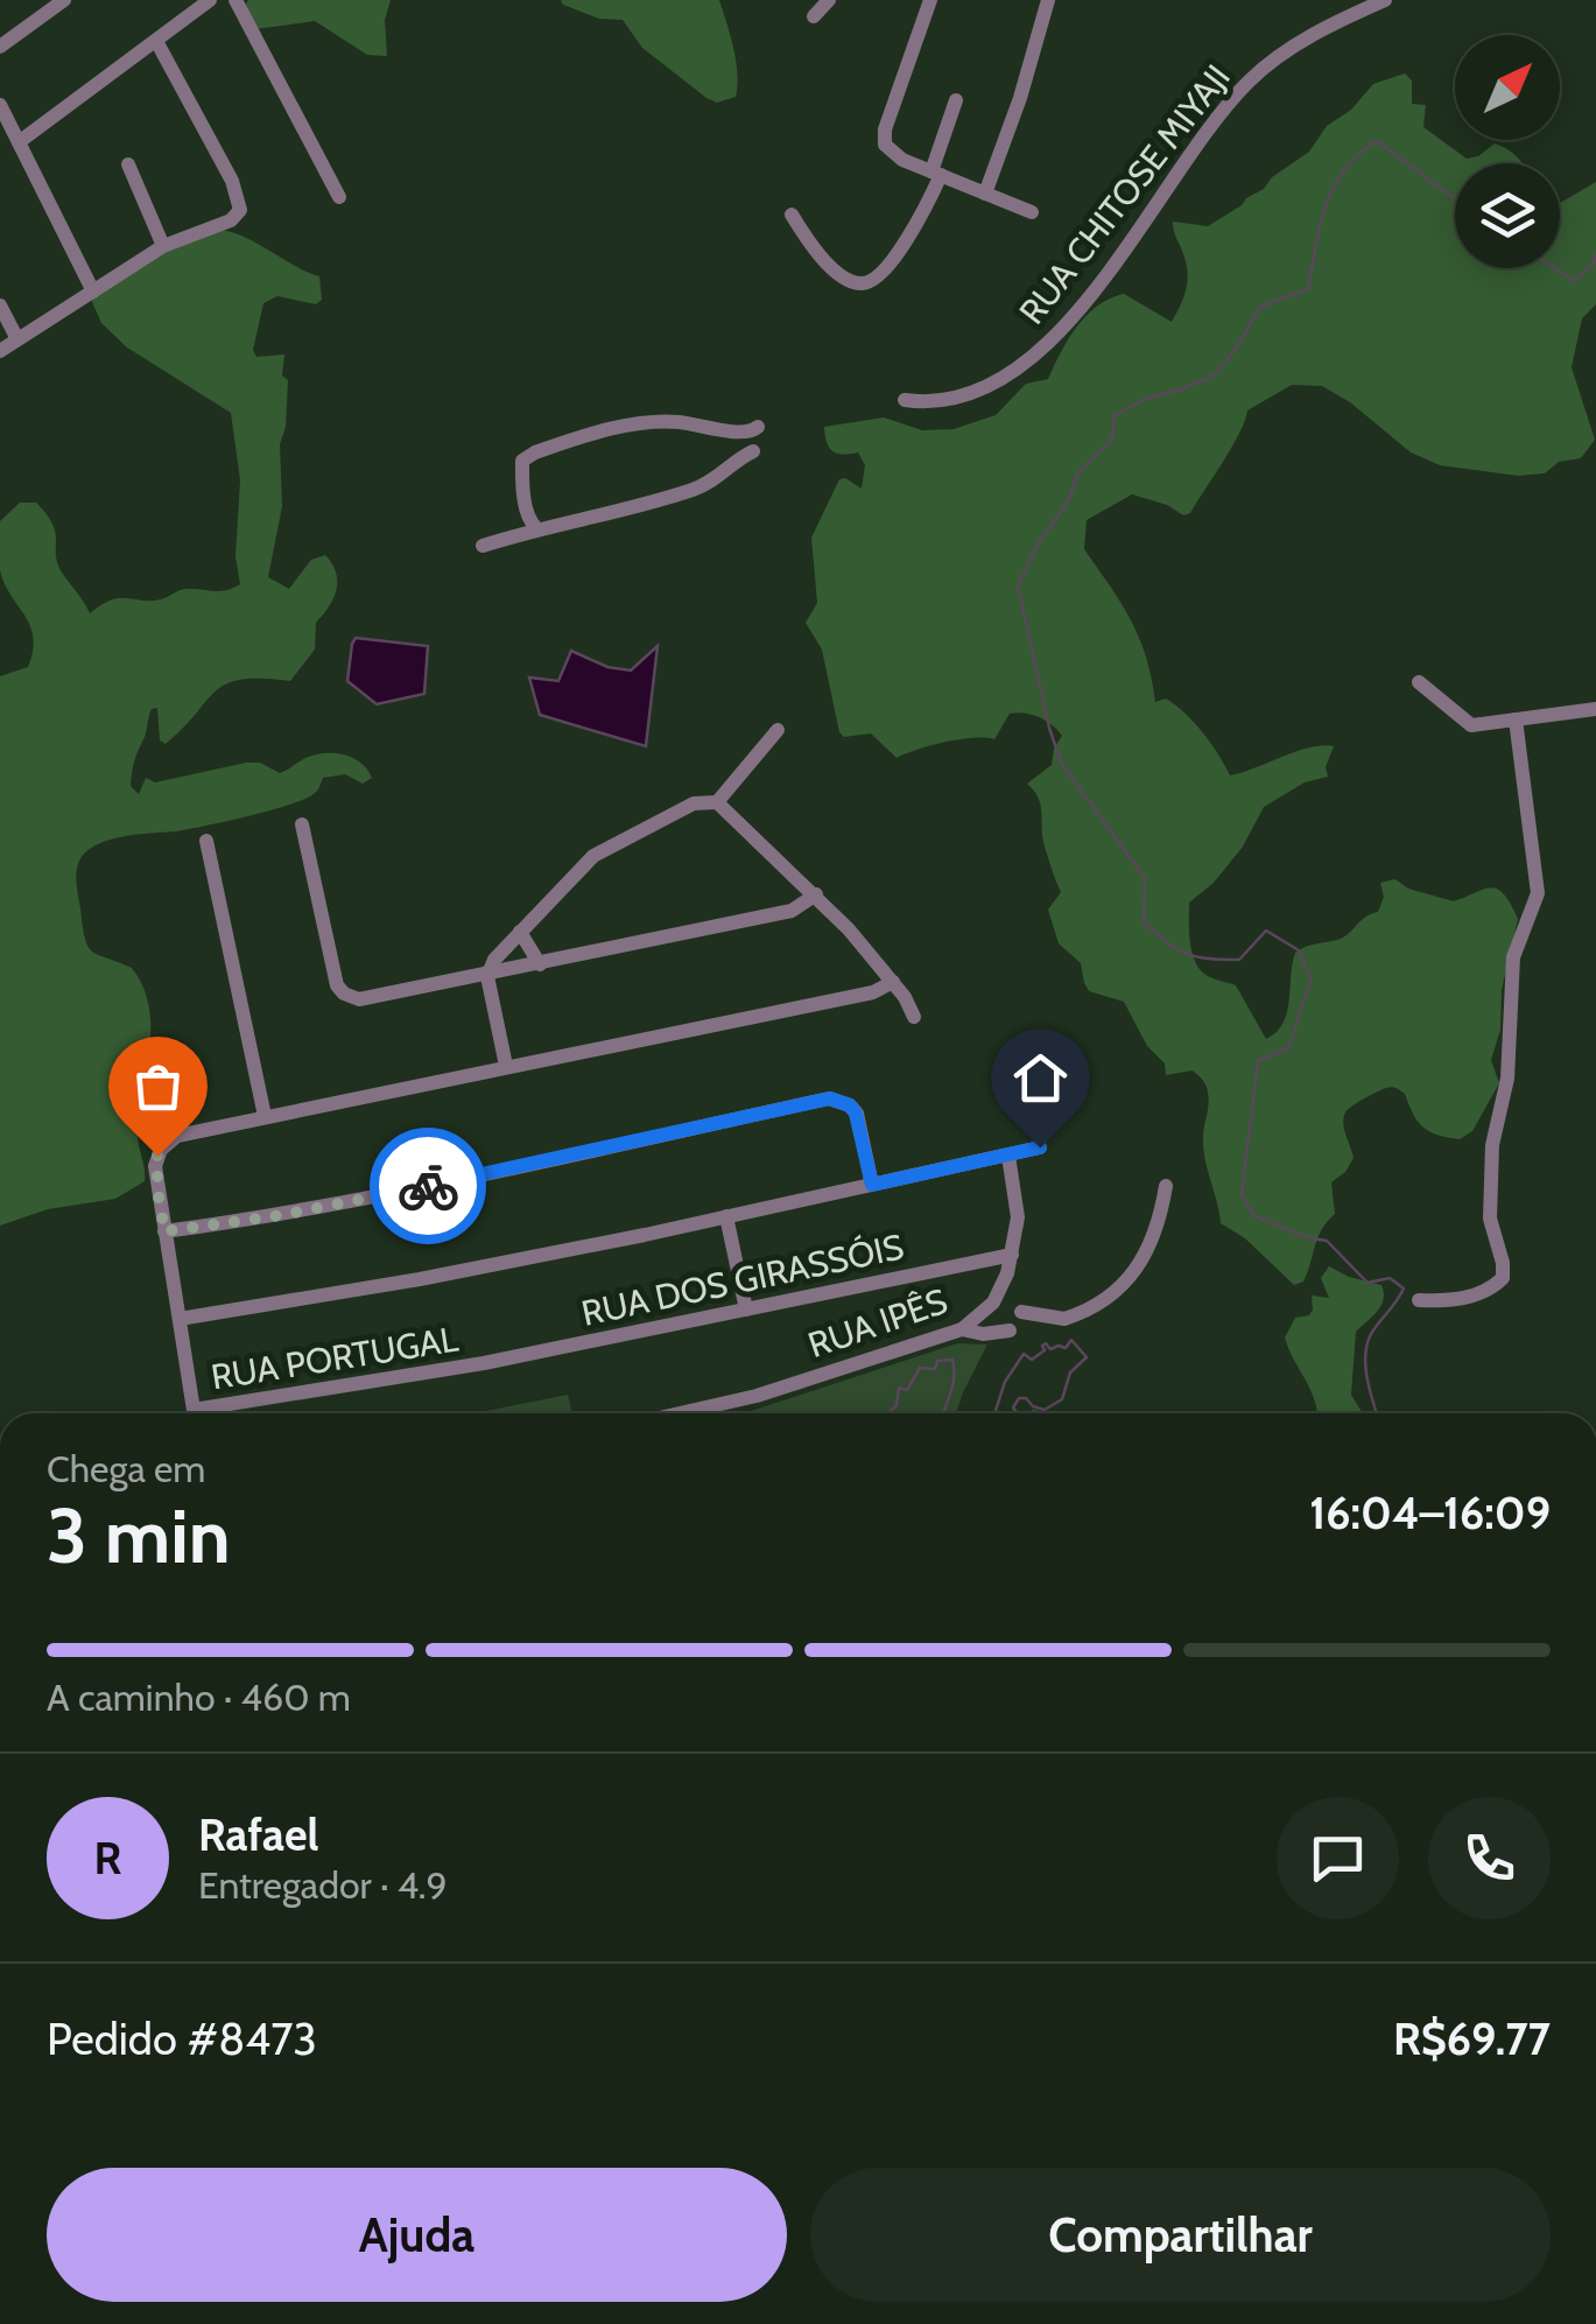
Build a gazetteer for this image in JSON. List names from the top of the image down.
{
  "streets": {
    "street": [
      "RUA CHITOSE MIYAJI",
      "RUA DOS GIRASSÓIS",
      "RUA IPÊS",
      "RUA PORTUGAL"
    ]
  },
  "crossings": [
    ["RUA DOS GIRASSÓIS", "RUA IPÊS"],
    ["RUA DOS GIRASSÓIS", "RUA PORTUGAL"]
  ],
  "north": "top right",
  "page": {
    "heading": ["3 min", "Chega em", "16:04–16:09"],
    "panel": [
      "Rafael",
      "Entregador · 4.9",
      "Pedido #8473",
      "R$69.77"
    ],
    "bar": "A caminho · 460 m",
    "round": "R",
    "buttons": ["Ajuda", "Compartilhar"]
  }
}
